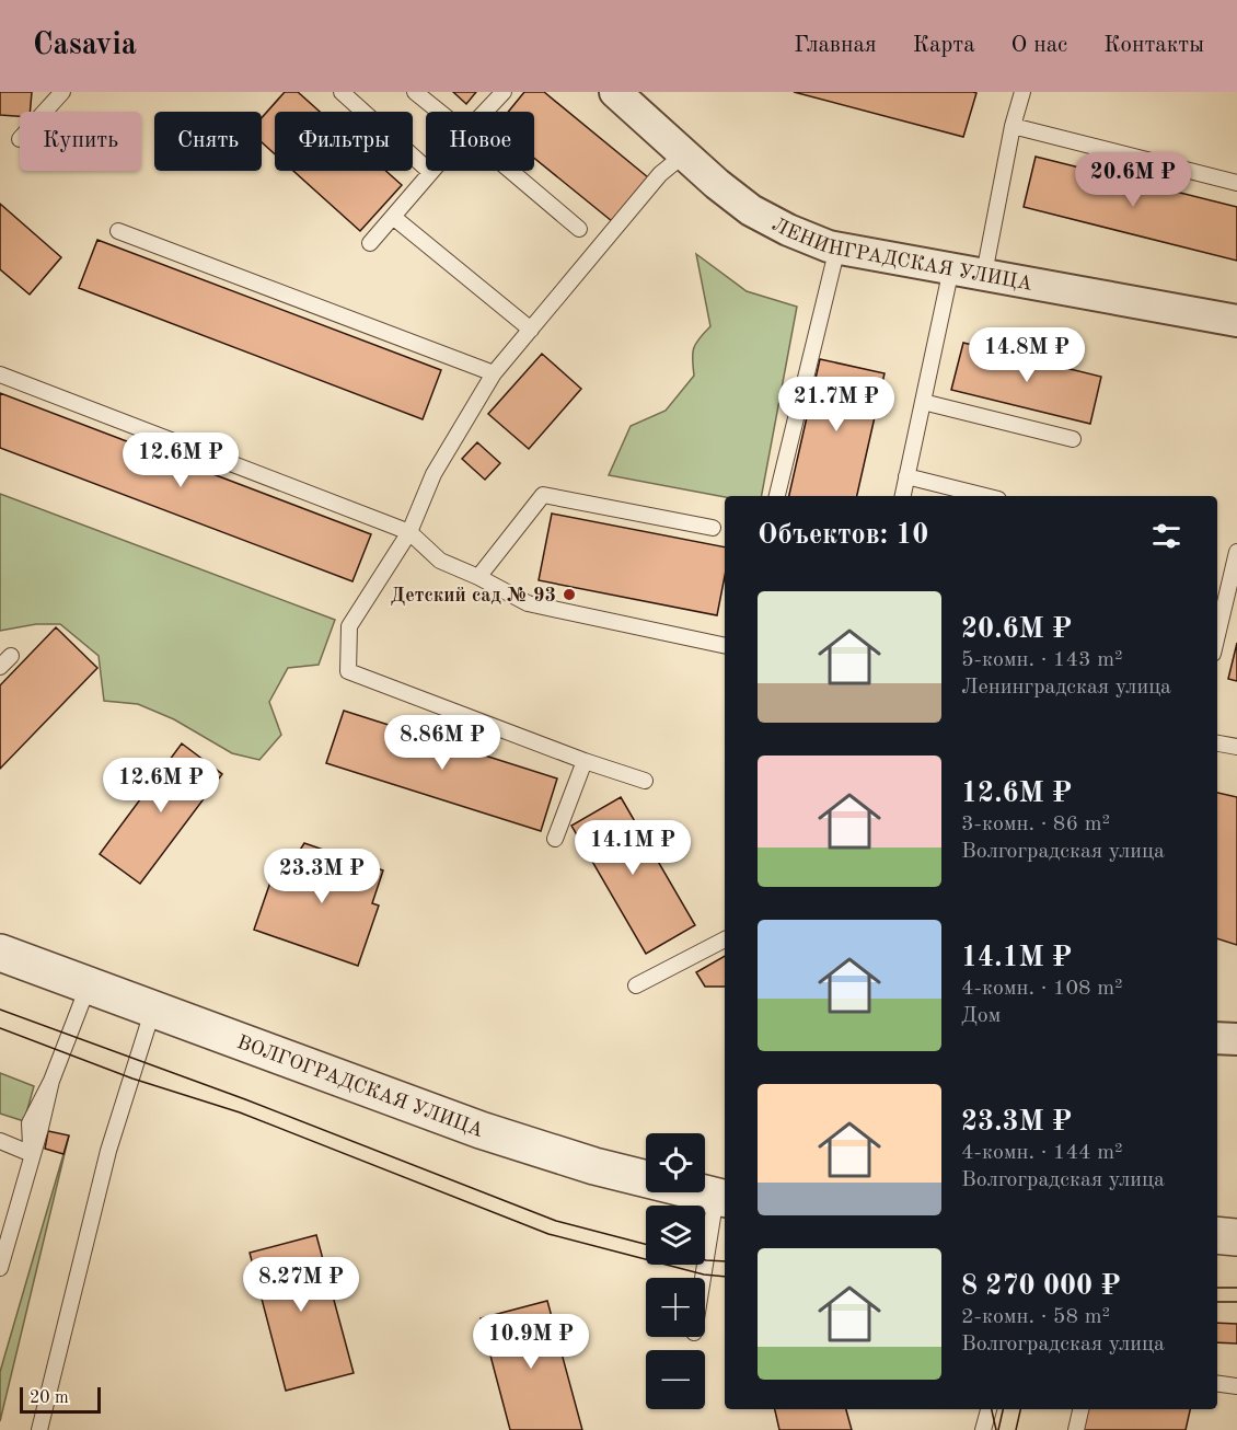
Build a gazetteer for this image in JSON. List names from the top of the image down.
{
  "streets": {
    "street": ["ЛЕНИНГРАДСКАЯ УЛИЦА", "ВОЛГОГРАДСКАЯ УЛИЦА"]
  },
  "places": ["Детский сад № 93"],
  "scale_bar": "20 m",
  "page": {
    "header": "Casavia",
    "nav": [
      "Главная",
      "Карта",
      "О нас",
      "Контакты"
    ],
    "chip": [
      "Купить",
      "Снять",
      "Фильтры",
      "Новое"
    ],
    "price": [
      "20.6M ₽",
      "14.8M ₽",
      "21.7M ₽",
      "12.6M ₽",
      "8.86M ₽",
      "12.6M ₽",
      "14.1M ₽",
      "23.3M ₽",
      "8.27M ₽",
      "10.9M ₽"
    ],
    "heading": "Объектов: 10",
    "list": [
      {
        "name": "20.6M ₽",
        "note": "5-комн. · 143 m² · Ленинградская улица"
      },
      {
        "name": "12.6M ₽",
        "note": "3-комн. · 86 m² · Волгоградская улица"
      },
      {
        "name": "14.1M ₽",
        "note": "4-комн. · 108 m² · Дом"
      },
      {
        "name": "23.3M ₽",
        "note": "4-комн. · 144 m² · Волгоградская улица"
      },
      {
        "name": "8 270 000 ₽",
        "note": "2-комн. · 58 m² · Волгоградская улица"
      }
    ],
    "map_buttons": ["+", "−"],
    "scale": "20 m"
  }
}
